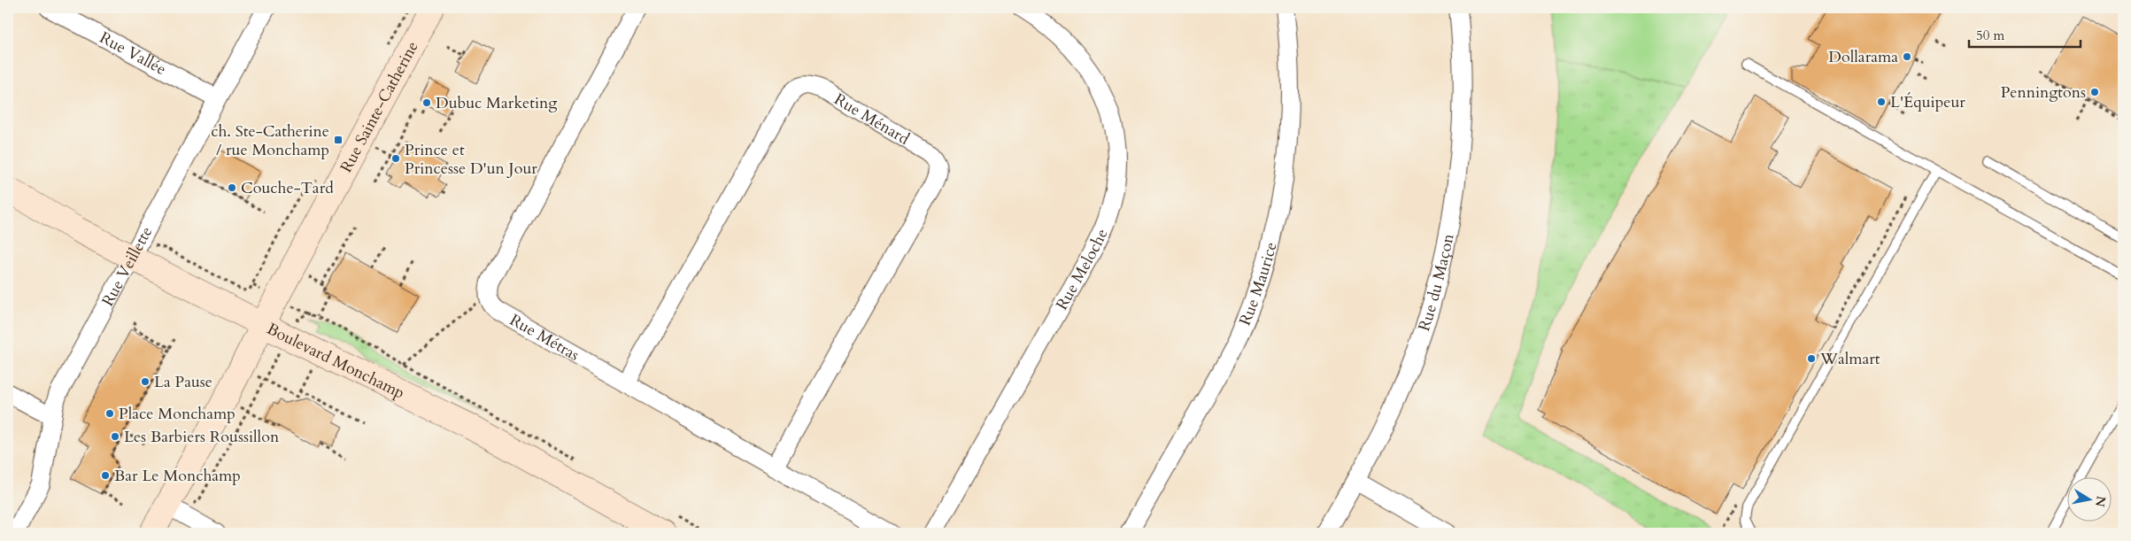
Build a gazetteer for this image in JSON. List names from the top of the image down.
{
  "streets": {
    "street": [
      "Rue Vallée",
      "Rue Sainte-Catherine",
      "Rue Ménard",
      "Rue Veillette",
      "Rue Meloche",
      "Rue du Maçon",
      "Rue Maurice",
      "Rue Métras",
      "Boulevard Monchamp"
    ]
  },
  "crossings": [
    ["Rue Vallée", "Rue Veillette"],
    ["Rue Sainte-Catherine", "Boulevard Monchamp"],
    ["Rue Ménard", "Rue Métras"],
    ["Rue Veillette", "Boulevard Monchamp"]
  ],
  "places": {
    "other": [
      "Dollarama",
      "Penningtons",
      "L'Équipeur",
      "Dubuc Marketing",
      "Prince et Princesse D'un Jour",
      "Couche-Tard",
      "Walmart",
      "La Pause",
      "Place Monchamp",
      "Les Barbiers Roussillon",
      "Bar Le Monchamp"
    ],
    "transit": ["ch. Ste-Catherine / rue Monchamp"]
  },
  "scale_bar": "50 m",
  "north": "right"
}
